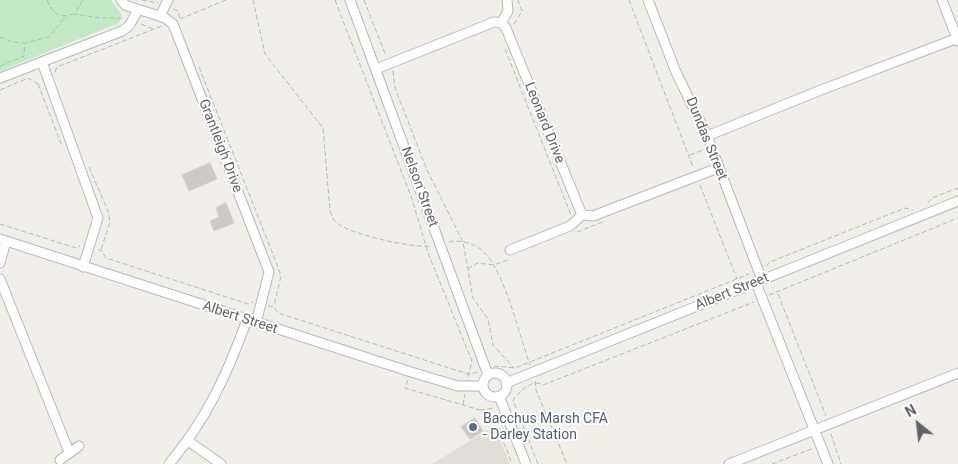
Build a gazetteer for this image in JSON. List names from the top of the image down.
{
  "streets": {
    "street": [
      "Leonard Drive",
      "Dundas Street",
      "Grantleigh Drive",
      "Nelson Street",
      "Albert Street"
    ]
  },
  "crossings": [
    ["Dundas Street", "Albert Street"],
    ["Grantleigh Drive", "Albert Street"],
    ["Nelson Street", "Albert Street"]
  ],
  "places": ["Bacchus Marsh CFA - Darley Station"],
  "north": "top left"
}
